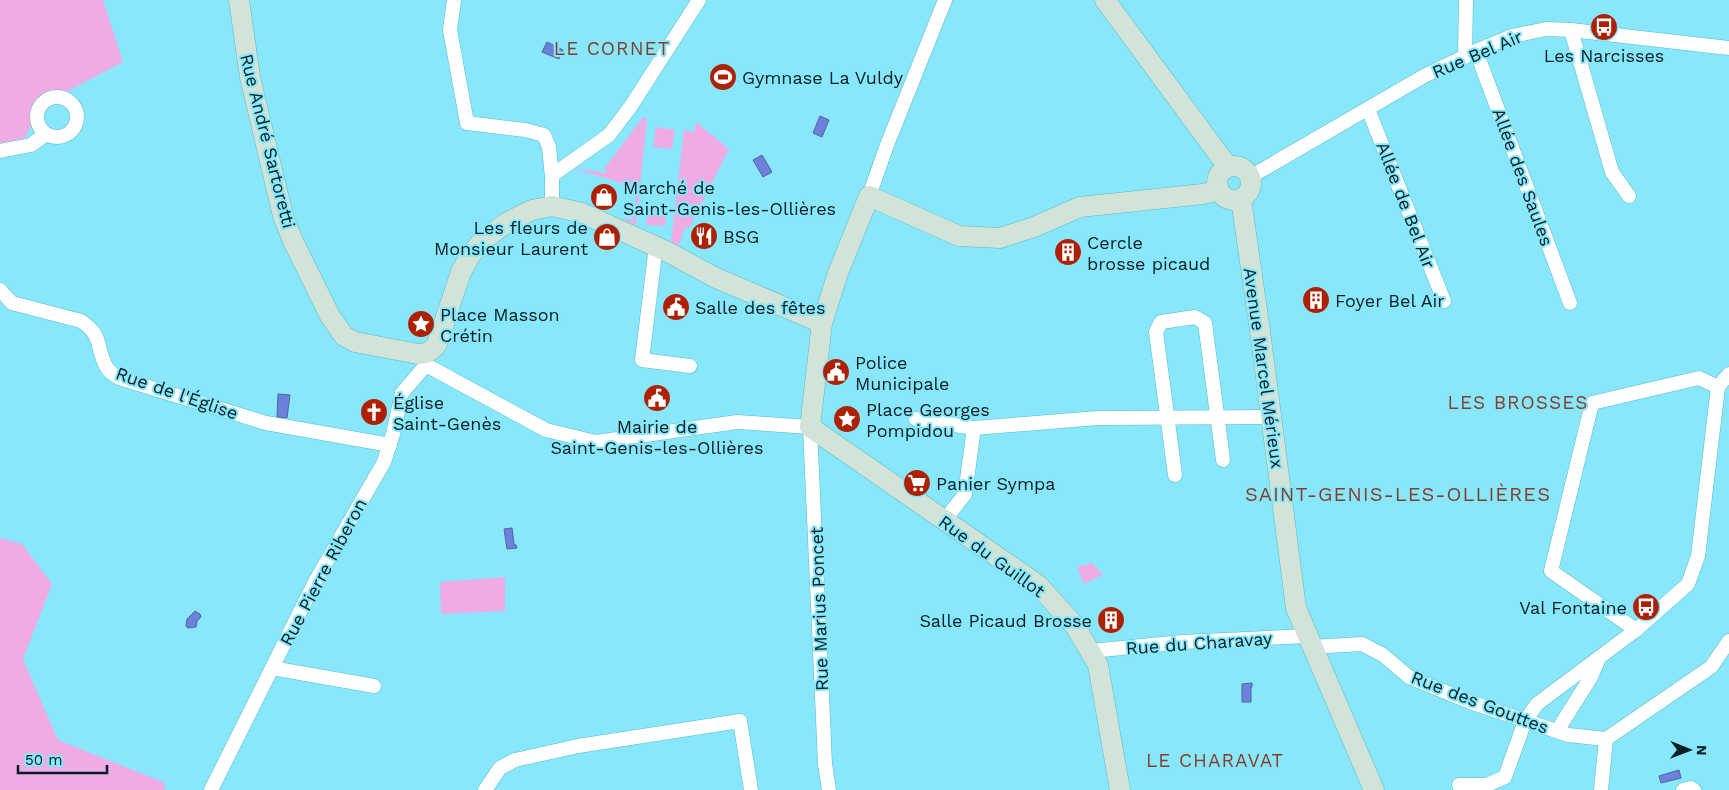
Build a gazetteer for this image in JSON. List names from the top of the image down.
{
  "streets": {
    "street": [
      "Rue Bel Air",
      "Rue André Sartoretti",
      "Allée des Saules",
      "Allée de Bel Air",
      "Avenue Marcel Mérieux",
      "Rue de l'Église",
      "Rue du Guillot",
      "Rue Pierre Riberon",
      "Rue Marius Poncet",
      "Rue du Charavay",
      "Rue des Gouttes"
    ]
  },
  "crossings": [
    ["Rue Bel Air", "Allée des Saules"],
    ["Rue Bel Air", "Allée de Bel Air"],
    ["Rue Bel Air", "Avenue Marcel Mérieux"],
    ["Rue André Sartoretti", "Rue Pierre Riberon"],
    ["Avenue Marcel Mérieux", "Rue du Charavay"],
    ["Avenue Marcel Mérieux", "Rue des Gouttes"],
    ["Rue de l'Église", "Rue Pierre Riberon"],
    ["Rue du Guillot", "Rue Marius Poncet"],
    ["Rue du Guillot", "Rue du Charavay"],
    ["Rue du Charavay", "Rue des Gouttes"]
  ],
  "districts": [
    "LE CORNET",
    "LES BROSSES",
    "SAINT-GENIS-LES-OLLIÈRES",
    "LE CHARAVAT"
  ],
  "places": {
    "bus stop": ["Les Narcisses", "Val Fontaine"],
    "sports": ["Gymnase La Vuldy"],
    "shop": ["Marché de Saint-Genis-les-Ollières", "Les fleurs de Monsieur Laurent"],
    "restaurant": ["BSG"],
    "building": ["Cercle brosse picaud", "Foyer Bel Air", "Salle Picaud Brosse"],
    "public building": ["Salle des fêtes", "Police Municipale", "Mairie de Saint-Genis-les-Ollières"],
    "place": ["Place Masson Crétin", "Place Georges Pompidou"],
    "church": ["Église Saint-Genès"],
    "supermarket": ["Panier Sympa"]
  },
  "scale_bar": "50 m",
  "north": "right"
}
